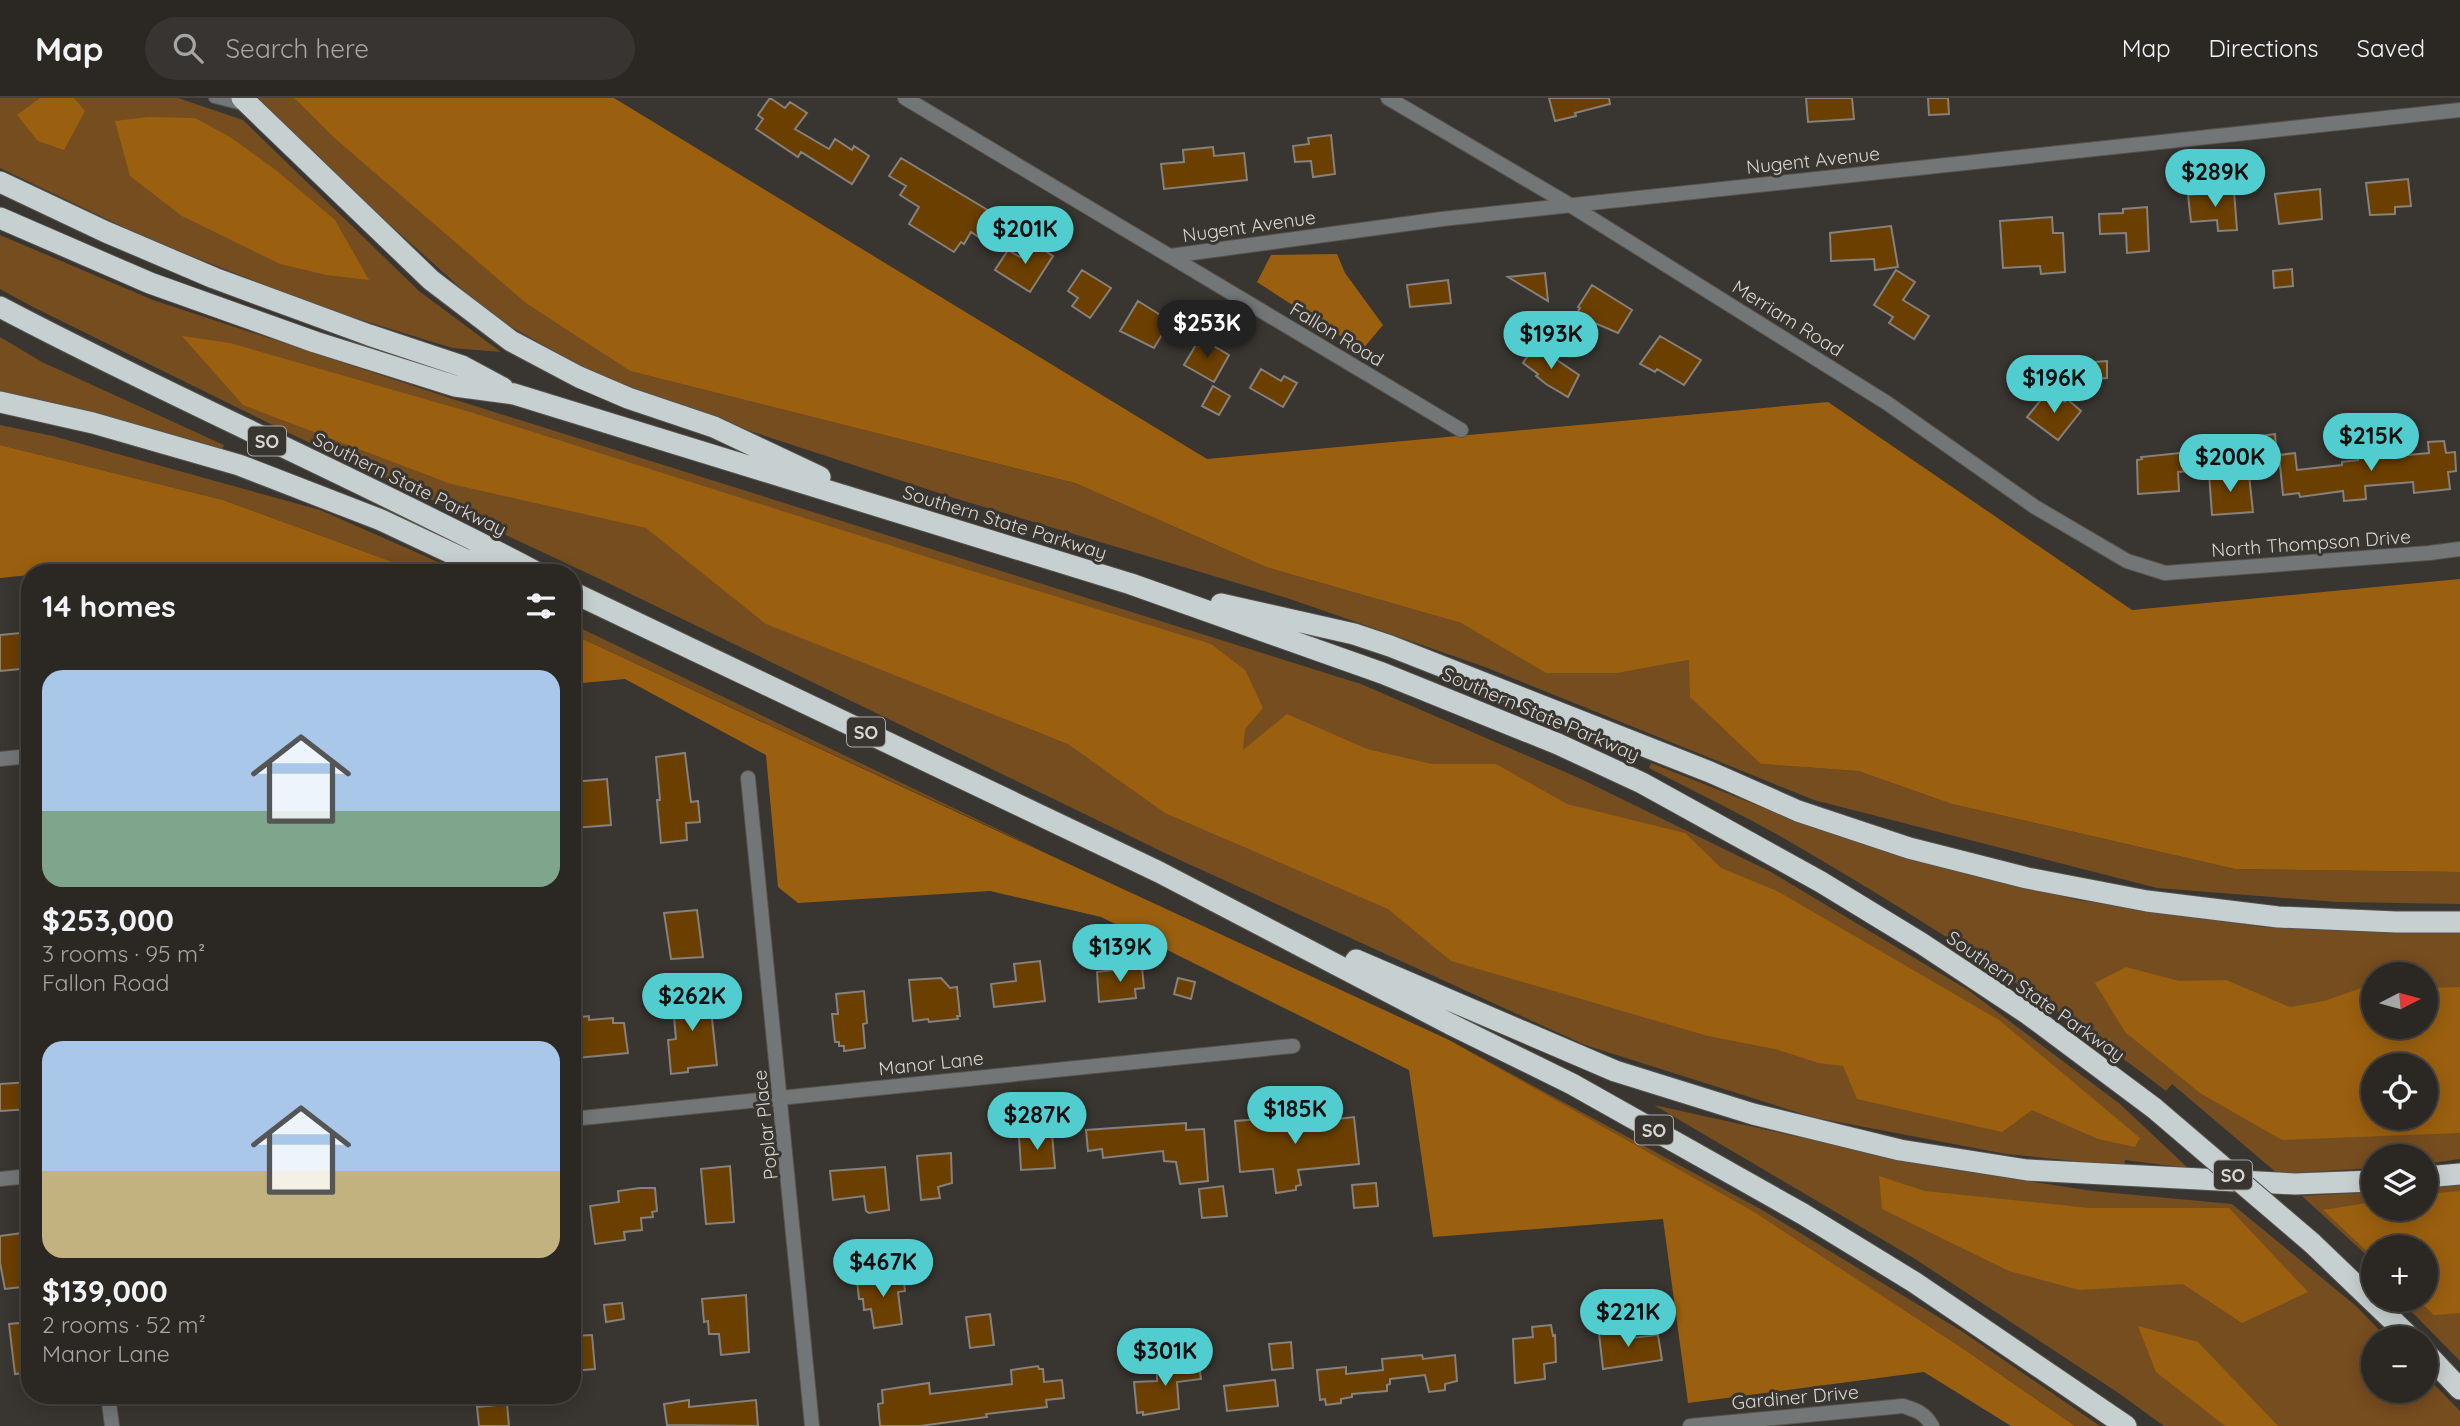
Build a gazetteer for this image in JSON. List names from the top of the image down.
{
  "streets": {
    "highway": ["SO", "Southern State Parkway"],
    "street": [
      "Nugent Avenue",
      "Merriam Road",
      "Fallon Road",
      "North Thompson Drive",
      "Manor Lane",
      "Poplar Place",
      "Gardiner Drive"
    ]
  },
  "crossings": [
    ["Nugent Avenue", "Merriam Road"],
    ["Nugent Avenue", "Fallon Road"],
    ["Merriam Road", "North Thompson Drive"],
    ["Manor Lane", "Poplar Place"]
  ],
  "north": "right",
  "page": {
    "header": "Map",
    "search": "Search here",
    "nav": ["Map", "Directions", "Saved"],
    "price": [
      "$289K",
      "$201K",
      "$253K",
      "$193K",
      "$196K",
      "$215K",
      "$200K",
      "$139K",
      "$262K",
      "$185K",
      "$287K",
      "$467K",
      "$221K",
      "$301K"
    ],
    "heading": "14 homes",
    "list": [
      {
        "name": "$253,000",
        "note": "3 rooms · 95 m² · Fallon Road"
      },
      {
        "name": "$139,000",
        "note": "2 rooms · 52 m² · Manor Lane"
      }
    ],
    "map_buttons": ["+", "−"]
  }
}
